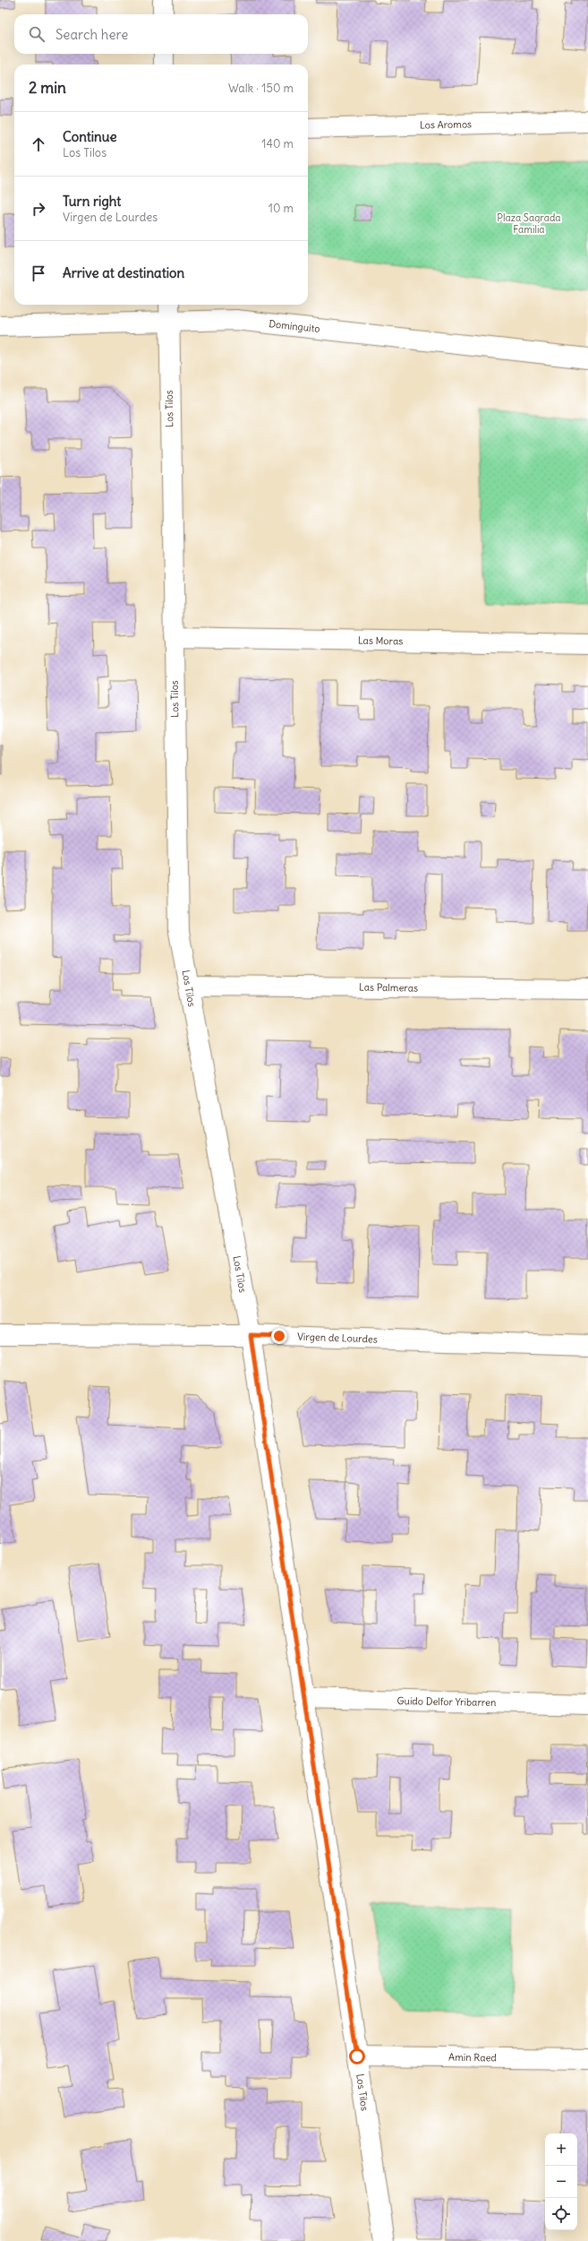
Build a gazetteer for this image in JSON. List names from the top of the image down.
{
  "streets": {
    "street": [
      "Los Aromos",
      "Dominguito",
      "Los Tilos",
      "Las Moras",
      "Las Palmeras",
      "Virgen de Lourdes",
      "Guido Delfor Yribarren",
      "Amin Raed"
    ]
  },
  "crossings": [
    ["Dominguito", "Los Tilos"],
    ["Los Tilos", "Las Moras"],
    ["Los Tilos", "Las Palmeras"],
    ["Los Tilos", "Virgen de Lourdes"],
    ["Los Tilos", "Guido Delfor Yribarren"],
    ["Los Tilos", "Amin Raed"]
  ],
  "parks": ["Plaza Sagrada Familia"],
  "page": {
    "search": "Search here",
    "heading": ["2 min", "Walk · 150 m"],
    "list": [
      ["Continue", "Los Tilos", "140 m"],
      ["Turn right", "Virgen de Lourdes", "10 m"],
      "Arrive at destination"
    ],
    "map_buttons": ["+", "−"]
  }
}
